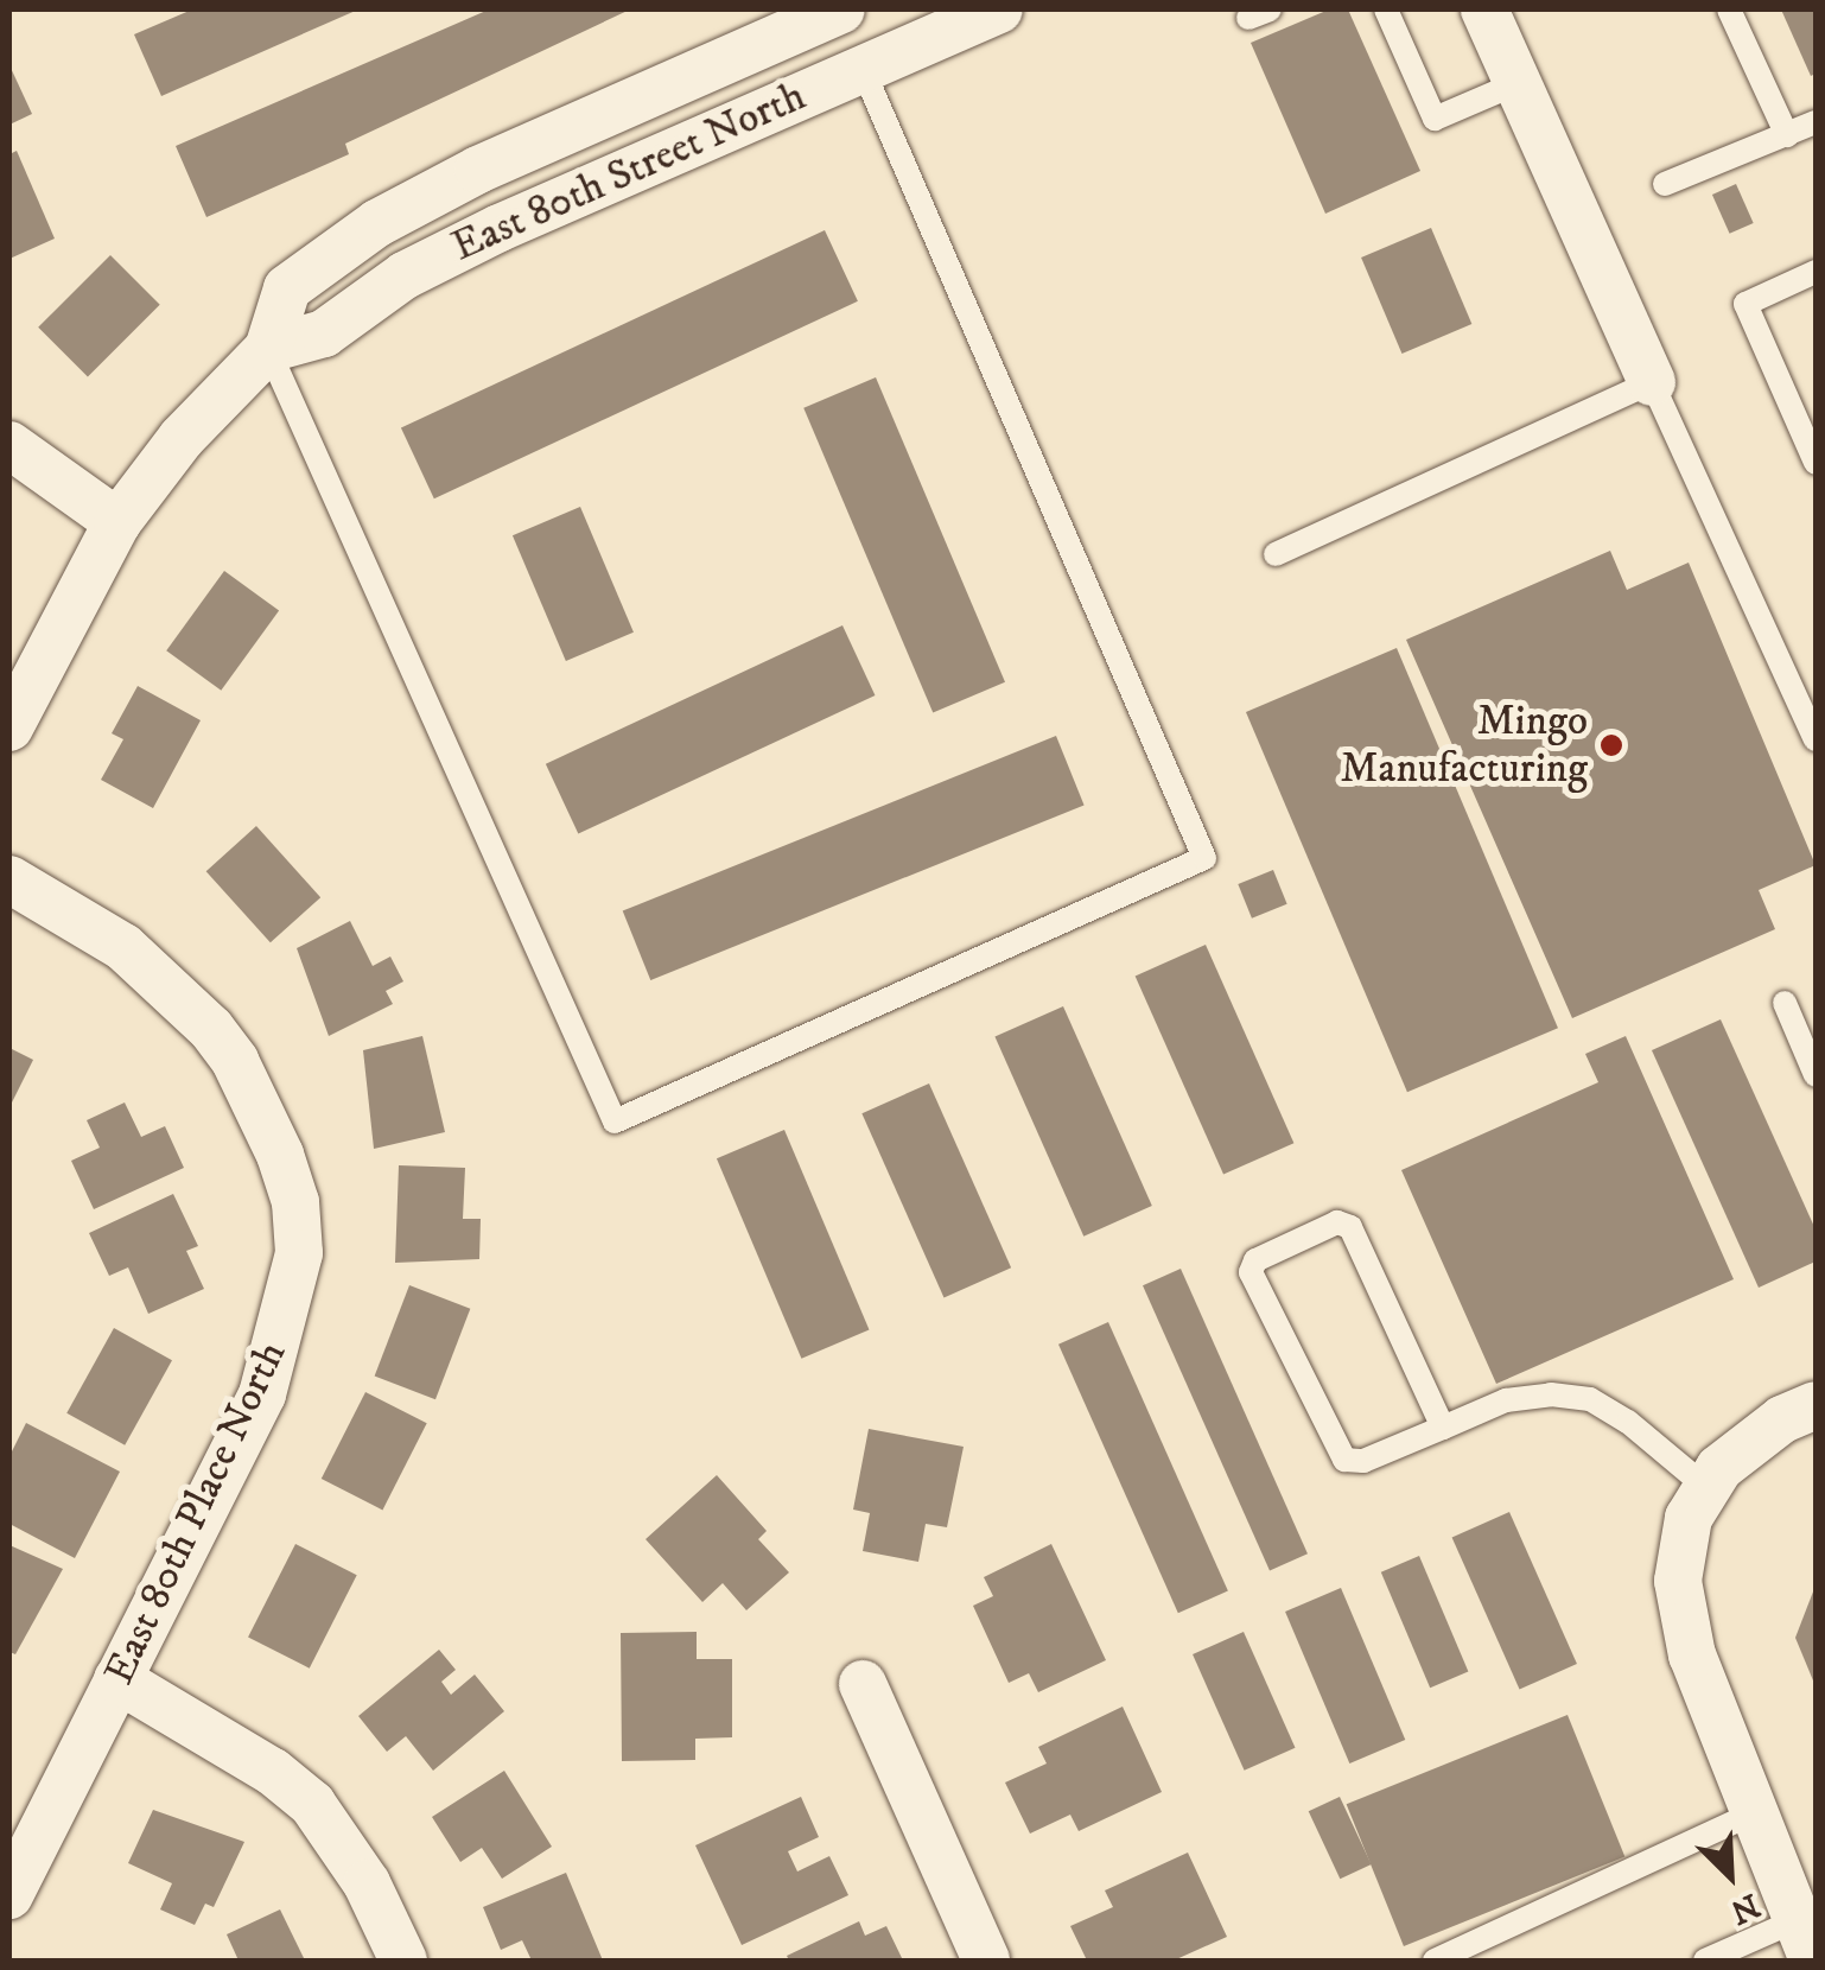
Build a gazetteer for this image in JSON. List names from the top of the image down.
{
  "streets": {
    "street": ["East 80th Street North", "East 80th Place North"]
  },
  "places": ["Mingo Manufacturing"],
  "north": "bottom right"
}
